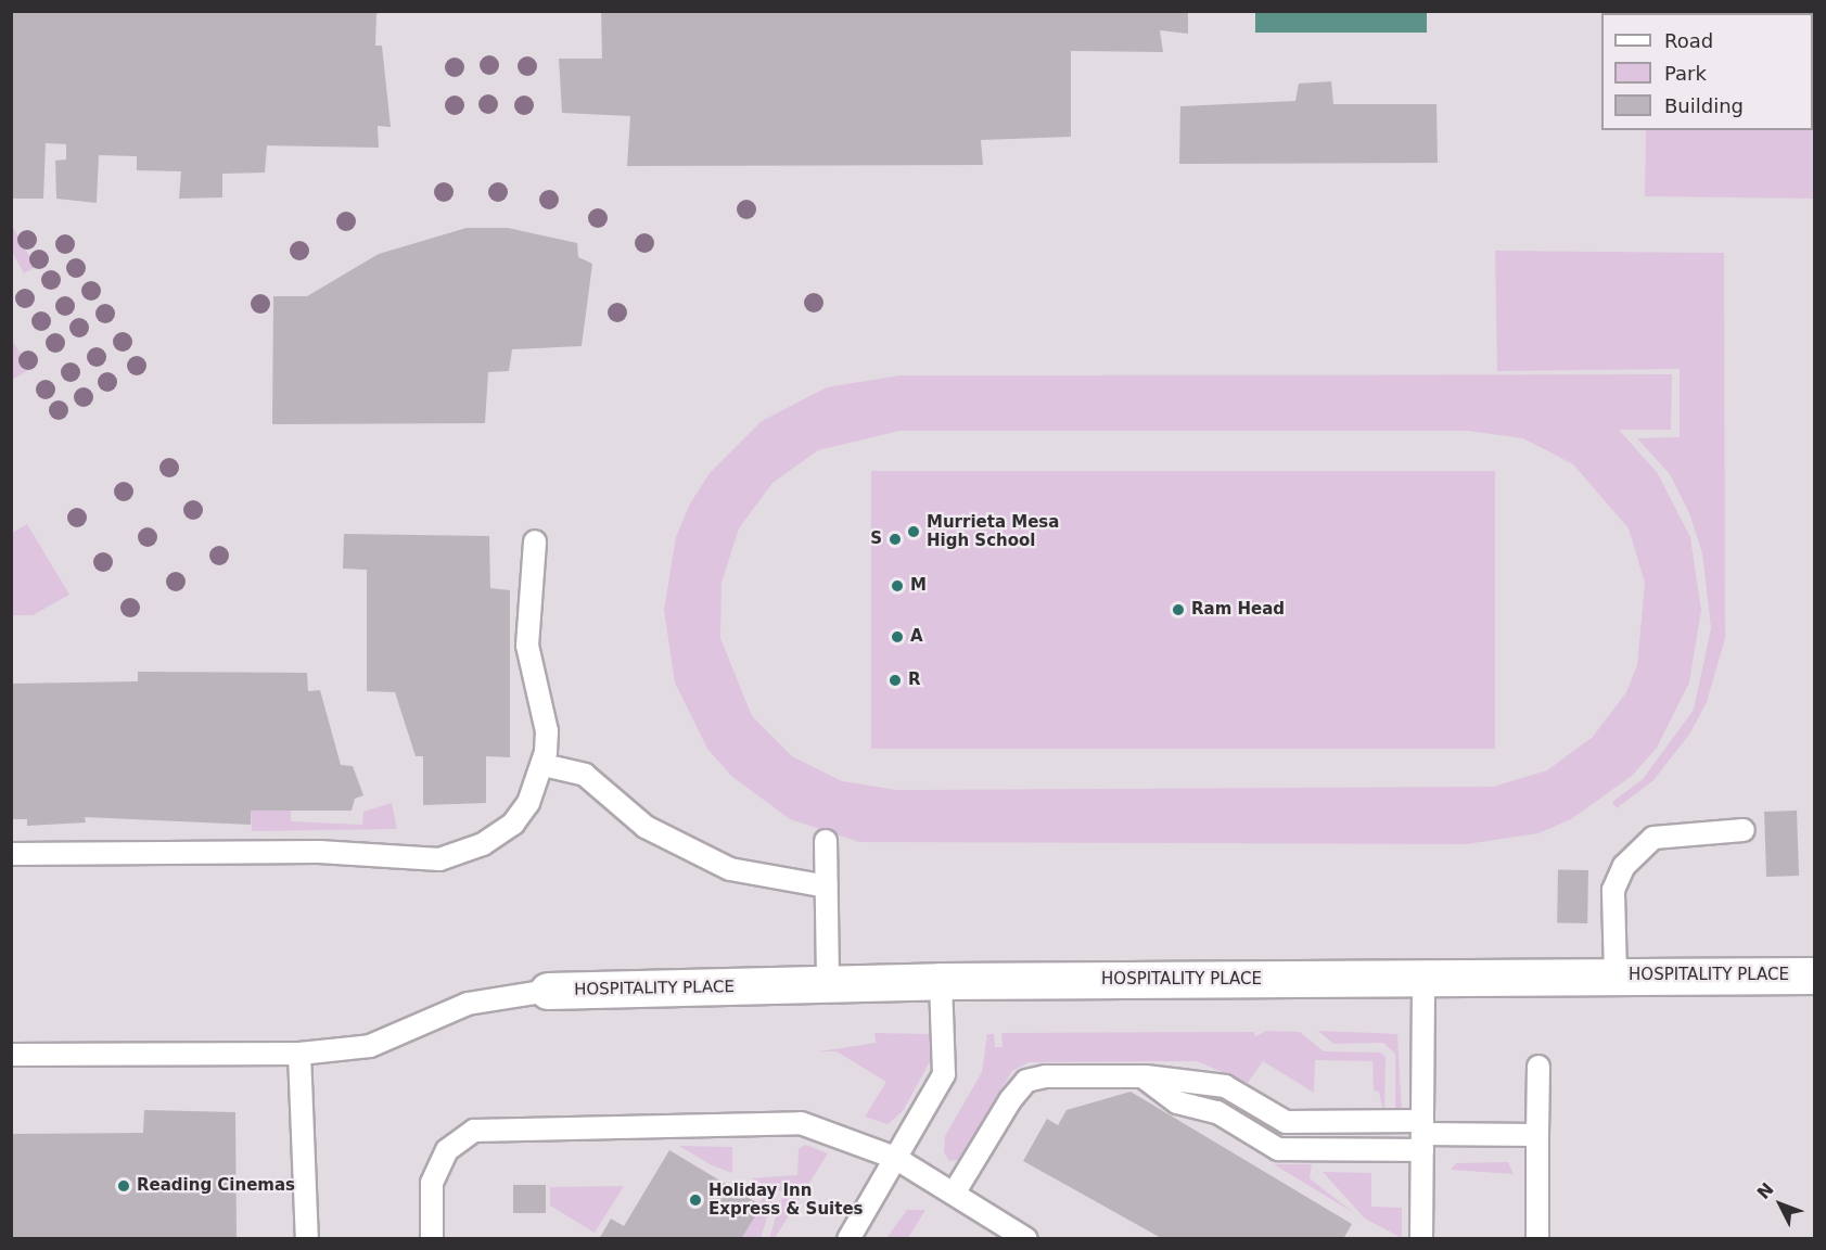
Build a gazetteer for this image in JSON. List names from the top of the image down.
{
  "streets": {
    "street": ["HOSPITALITY PLACE"]
  },
  "places": [
    "Murrieta Mesa High School",
    "S",
    "M",
    "Ram Head",
    "A",
    "R",
    "Reading Cinemas",
    "Holiday Inn Express & Suites"
  ],
  "legend": ["Road", "Park", "Building"],
  "north": "top left"
}
